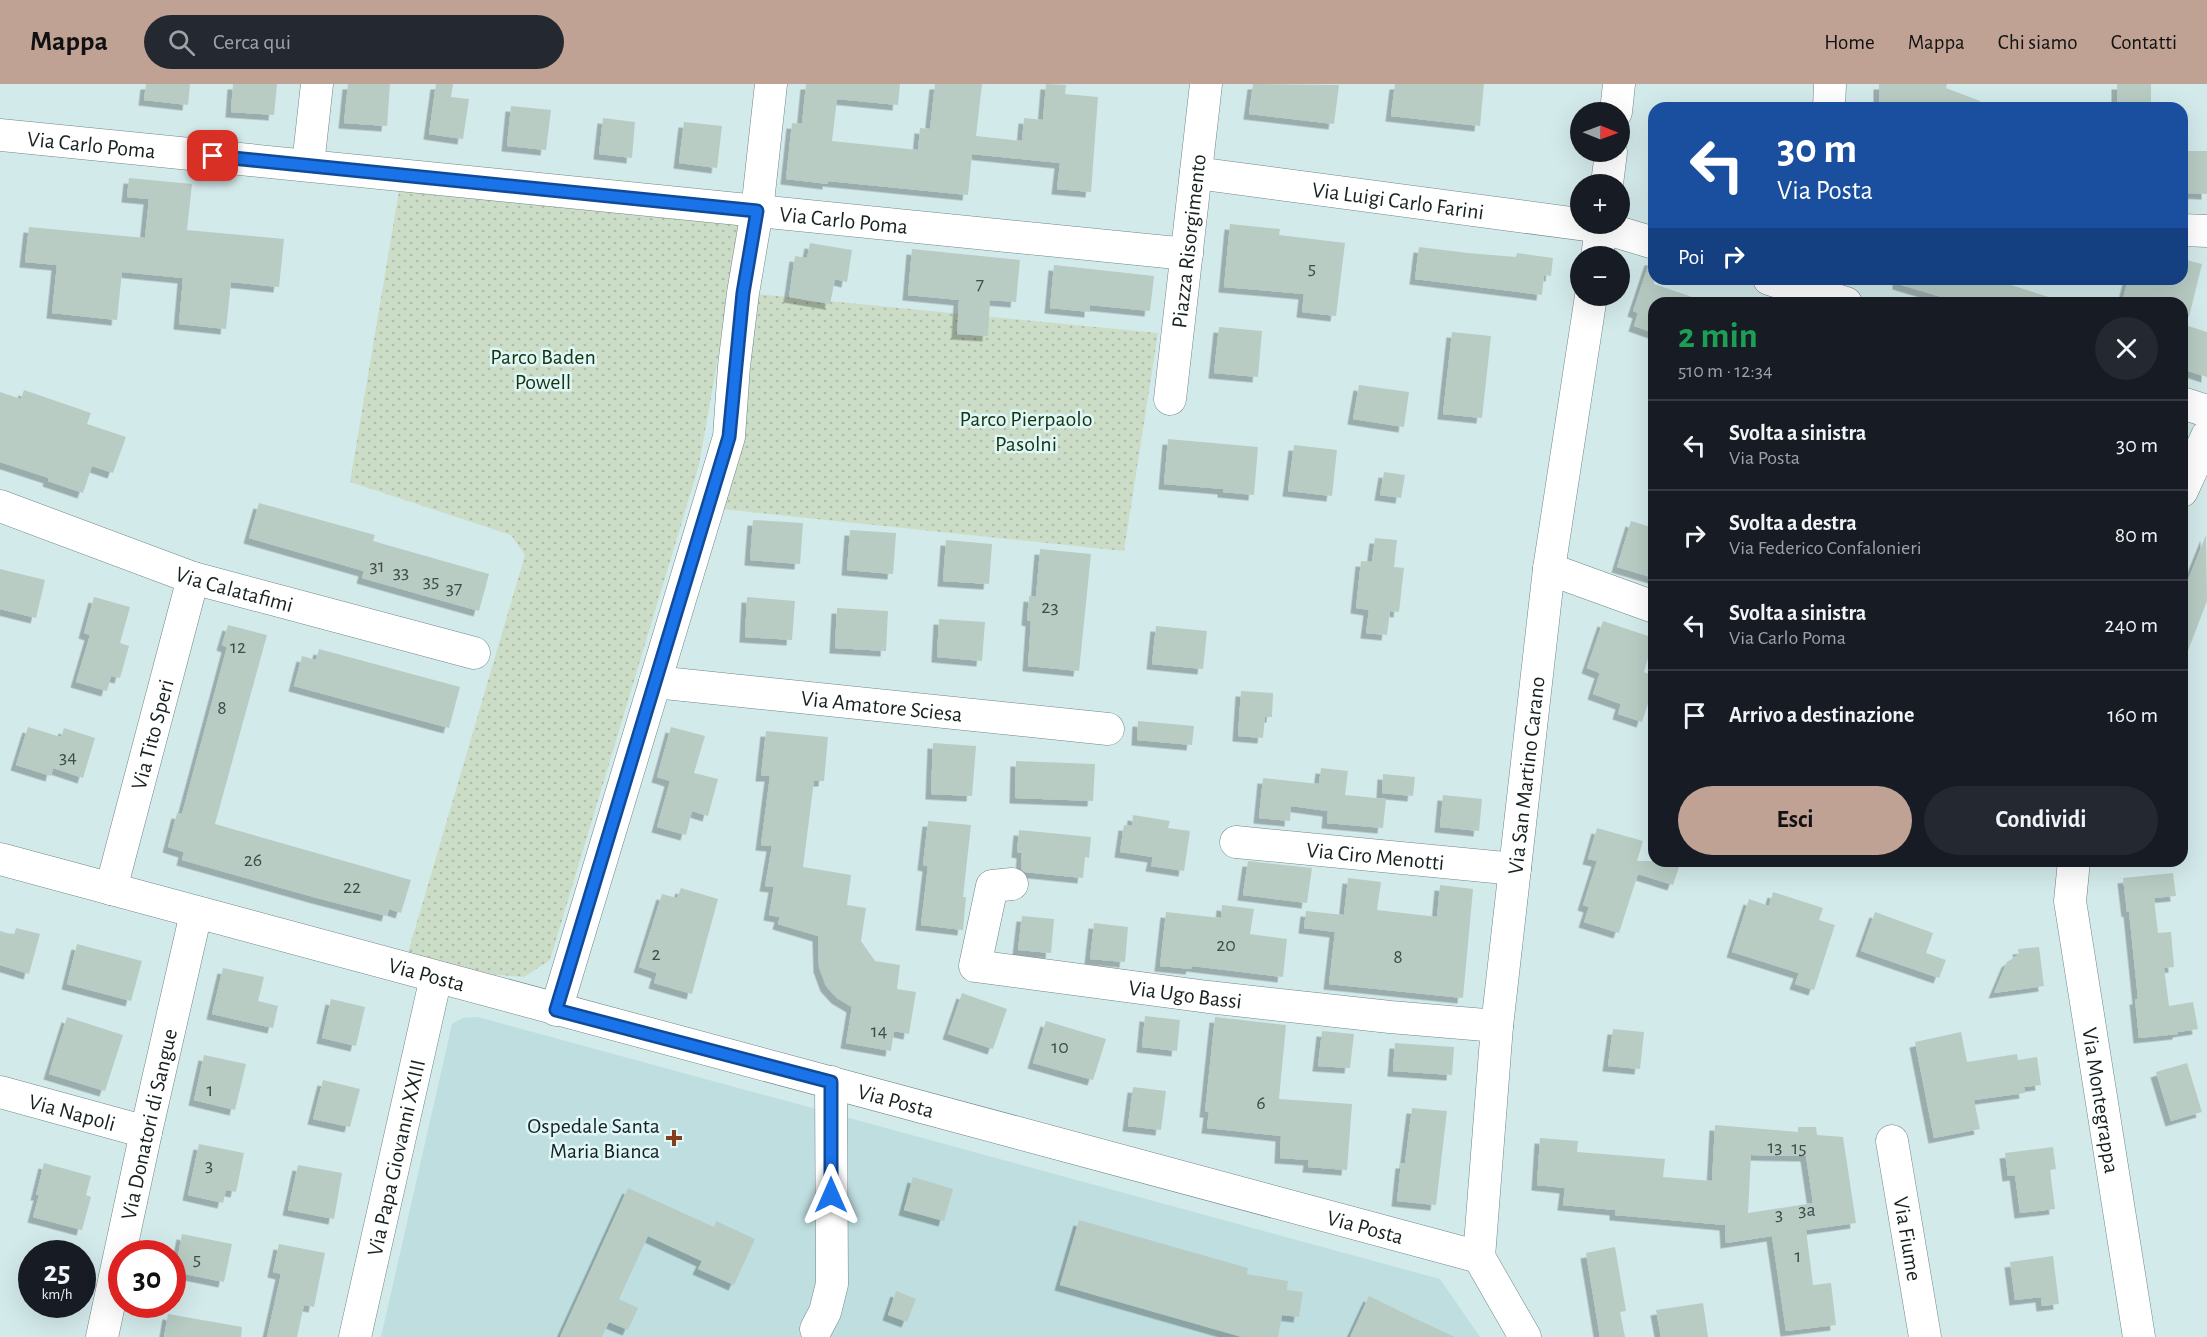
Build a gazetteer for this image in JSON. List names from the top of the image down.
{
  "streets": {
    "street": [
      "Via Carlo Poma",
      "Via Luigi Carlo Farini",
      "Piazza Risorgimento",
      "Via Calatafimi",
      "Via Amatore Sciesa",
      "Via Tito Speri",
      "Via San Martino Carano",
      "Via Ciro Menotti",
      "Via Posta",
      "Via Ugo Bassi",
      "Via Montegrappa",
      "Via Napoli",
      "Via Donatori di Sangue",
      "Via Papa Giovanni XXIII",
      "Via Fiume"
    ]
  },
  "crossings": [
    ["Via Carlo Poma", "Piazza Risorgimento"],
    ["Via Luigi Carlo Farini", "Piazza Risorgimento"],
    ["Via Calatafimi", "Via Tito Speri"],
    ["Via Tito Speri", "Via Posta"],
    ["Via San Martino Carano", "Via Ciro Menotti"],
    ["Via San Martino Carano", "Via Posta"],
    ["Via San Martino Carano", "Via Ugo Bassi"],
    ["Via Posta", "Via Donatori di Sangue"],
    ["Via Posta", "Via Papa Giovanni XXIII"],
    ["Via Napoli", "Via Donatori di Sangue"]
  ],
  "parks": ["Parco Baden Powell", "Parco Pierpaolo Pasolni"],
  "places": {
    "health": ["Ospedale Santa Maria Bianca"]
  },
  "house_numbers": [
    "5",
    "7",
    "31",
    "33",
    "35",
    "37",
    "23",
    "12",
    "8",
    "34",
    "26",
    "22",
    "20",
    "2",
    "8",
    "14",
    "10",
    "1",
    "6",
    "13",
    "15",
    "3",
    "3a",
    "3",
    "1",
    "5"
  ],
  "north": "right",
  "page": {
    "header": "Mappa",
    "search": "Cerca qui",
    "nav": [
      "Home",
      "Mappa",
      "Chi siamo",
      "Contatti"
    ],
    "map_buttons": ["+", "−"],
    "turn": ["30 m", "Via Posta"],
    "then": "Poi",
    "heading": ["2 min", "510 m · 12:34"],
    "list": [
      {
        "name": "Svolta a sinistra",
        "note": "Via Posta",
        "value": "30 m"
      },
      {
        "name": "Svolta a destra",
        "note": "Via Federico Confalonieri",
        "value": "80 m"
      },
      {
        "name": "Svolta a sinistra",
        "note": "Via Carlo Poma",
        "value": "240 m"
      },
      {
        "name": "Arrivo a destinazione",
        "value": "160 m"
      }
    ],
    "buttons": ["Esci", "Condividi"],
    "speed": "25 km/h",
    "limit": "30"
  }
}
